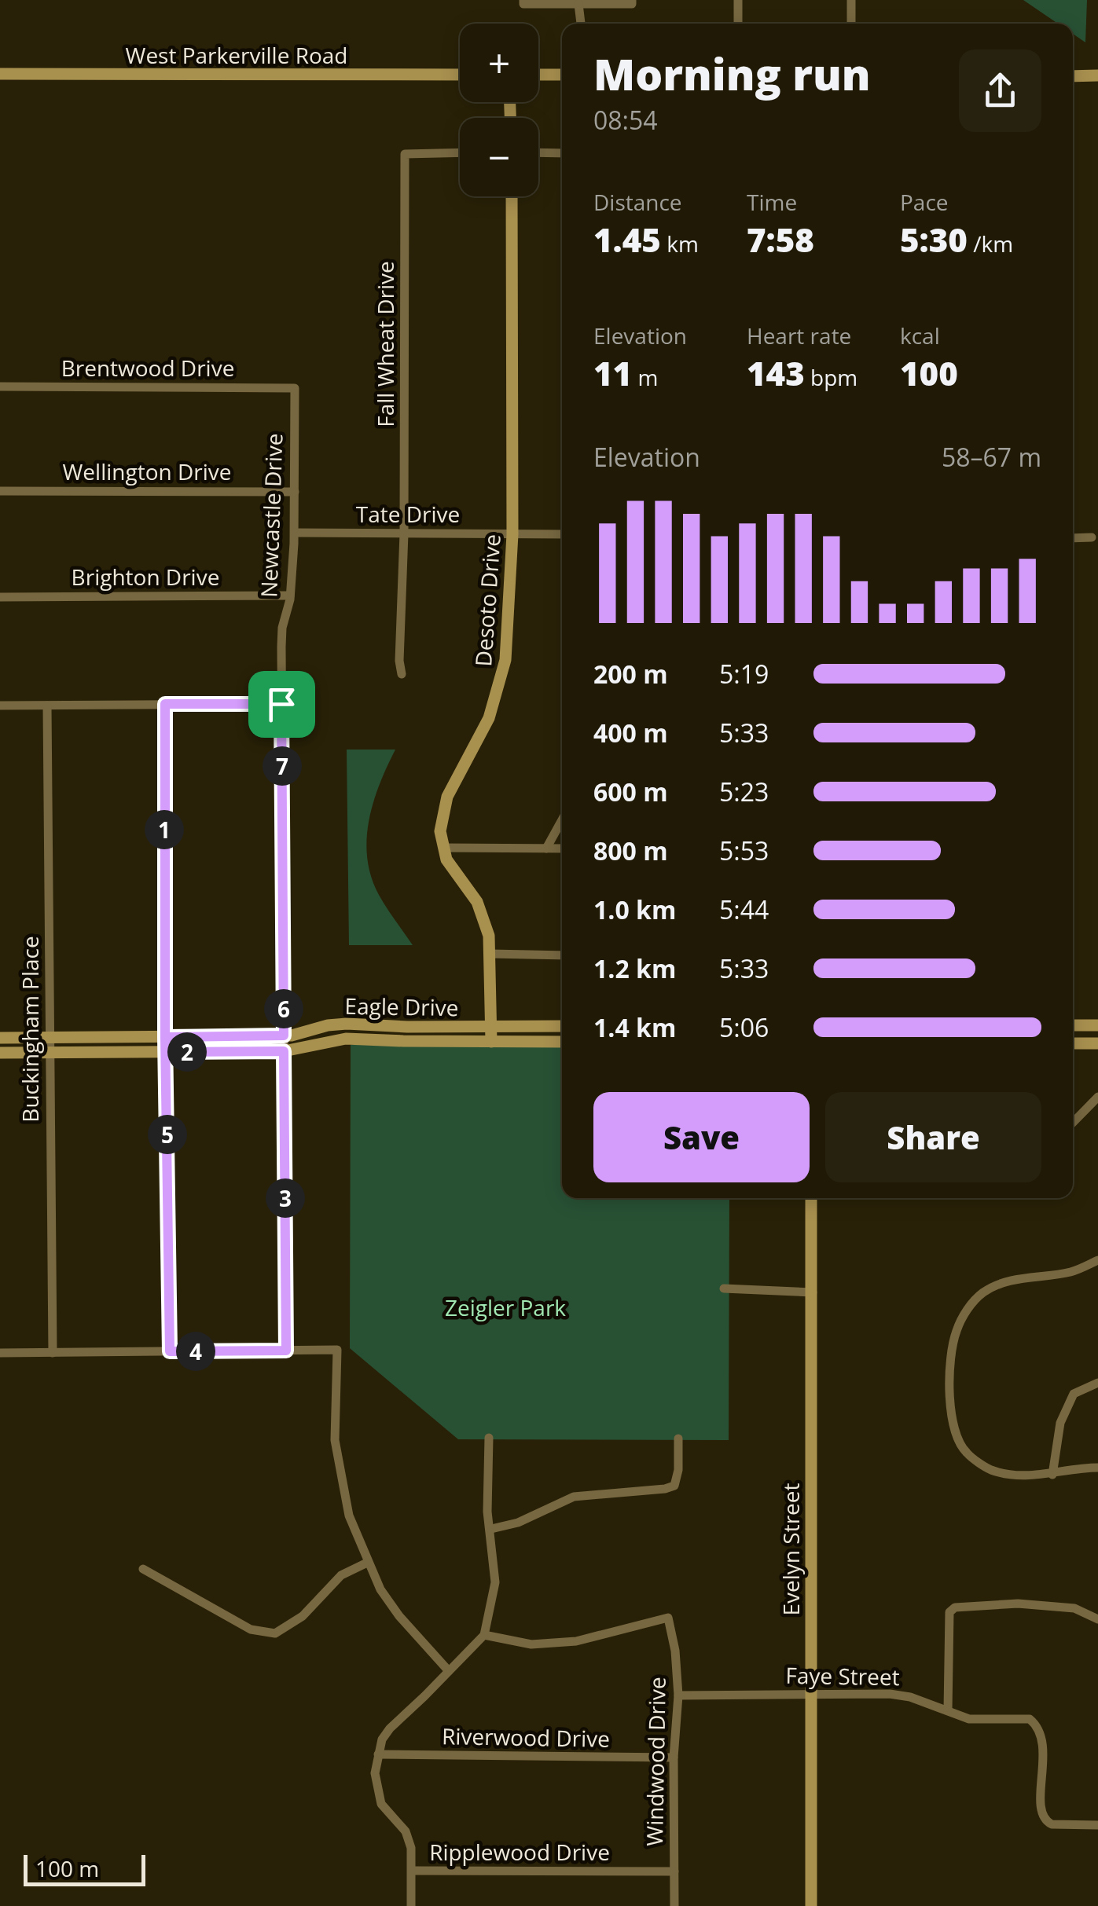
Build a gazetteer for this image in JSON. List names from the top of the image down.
{
  "streets": {
    "street": [
      "West Parkerville Road",
      "Fall Wheat Drive",
      "Brentwood Drive",
      "Wellington Drive",
      "Tate Drive",
      "Newcastle Drive",
      "Brighton Drive",
      "Desoto Drive",
      "Eagle Drive",
      "Buckingham Place",
      "Evelyn Street",
      "Faye Street",
      "Riverwood Drive",
      "Windwood Drive",
      "Ripplewood Drive"
    ]
  },
  "crossings": [
    ["Fall Wheat Drive", "Tate Drive"],
    ["Brentwood Drive", "Newcastle Drive"],
    ["Wellington Drive", "Newcastle Drive"],
    ["Tate Drive", "Newcastle Drive"],
    ["Tate Drive", "Desoto Drive"],
    ["Newcastle Drive", "Brighton Drive"],
    ["Newcastle Drive", "Eagle Drive"],
    ["Desoto Drive", "Eagle Drive"],
    ["Eagle Drive", "Buckingham Place"],
    ["Evelyn Street", "Faye Street"],
    ["Faye Street", "Windwood Drive"],
    ["Riverwood Drive", "Windwood Drive"],
    ["Windwood Drive", "Ripplewood Drive"]
  ],
  "parks": ["Zeigler Park"],
  "scale_bar": "100 m",
  "page": {
    "map_buttons": ["+", "−"],
    "heading": ["Morning run", "08:54"],
    "stats": [
      ["Distance", "1.45 km"],
      ["Time", "7:58"],
      ["Pace", "5:30 /km"],
      ["Elevation", "11 m"],
      ["Heart rate", "143 bpm"],
      ["kcal", "100"]
    ],
    "chart": ["Elevation", "58–67 m"],
    "list": [
      {
        "name": "200 m",
        "note": "5:19"
      },
      {
        "name": "400 m",
        "note": "5:33"
      },
      {
        "name": "600 m",
        "note": "5:23"
      },
      {
        "name": "800 m",
        "note": "5:53"
      },
      {
        "name": "1.0 km",
        "note": "5:44"
      },
      {
        "name": "1.2 km",
        "note": "5:33"
      },
      {
        "name": "1.4 km",
        "note": "5:06"
      }
    ],
    "pins": [
      "7",
      "1",
      "6",
      "2",
      "5",
      "3",
      "4"
    ],
    "buttons": ["Save", "Share"],
    "scale": "100 m"
  }
}
